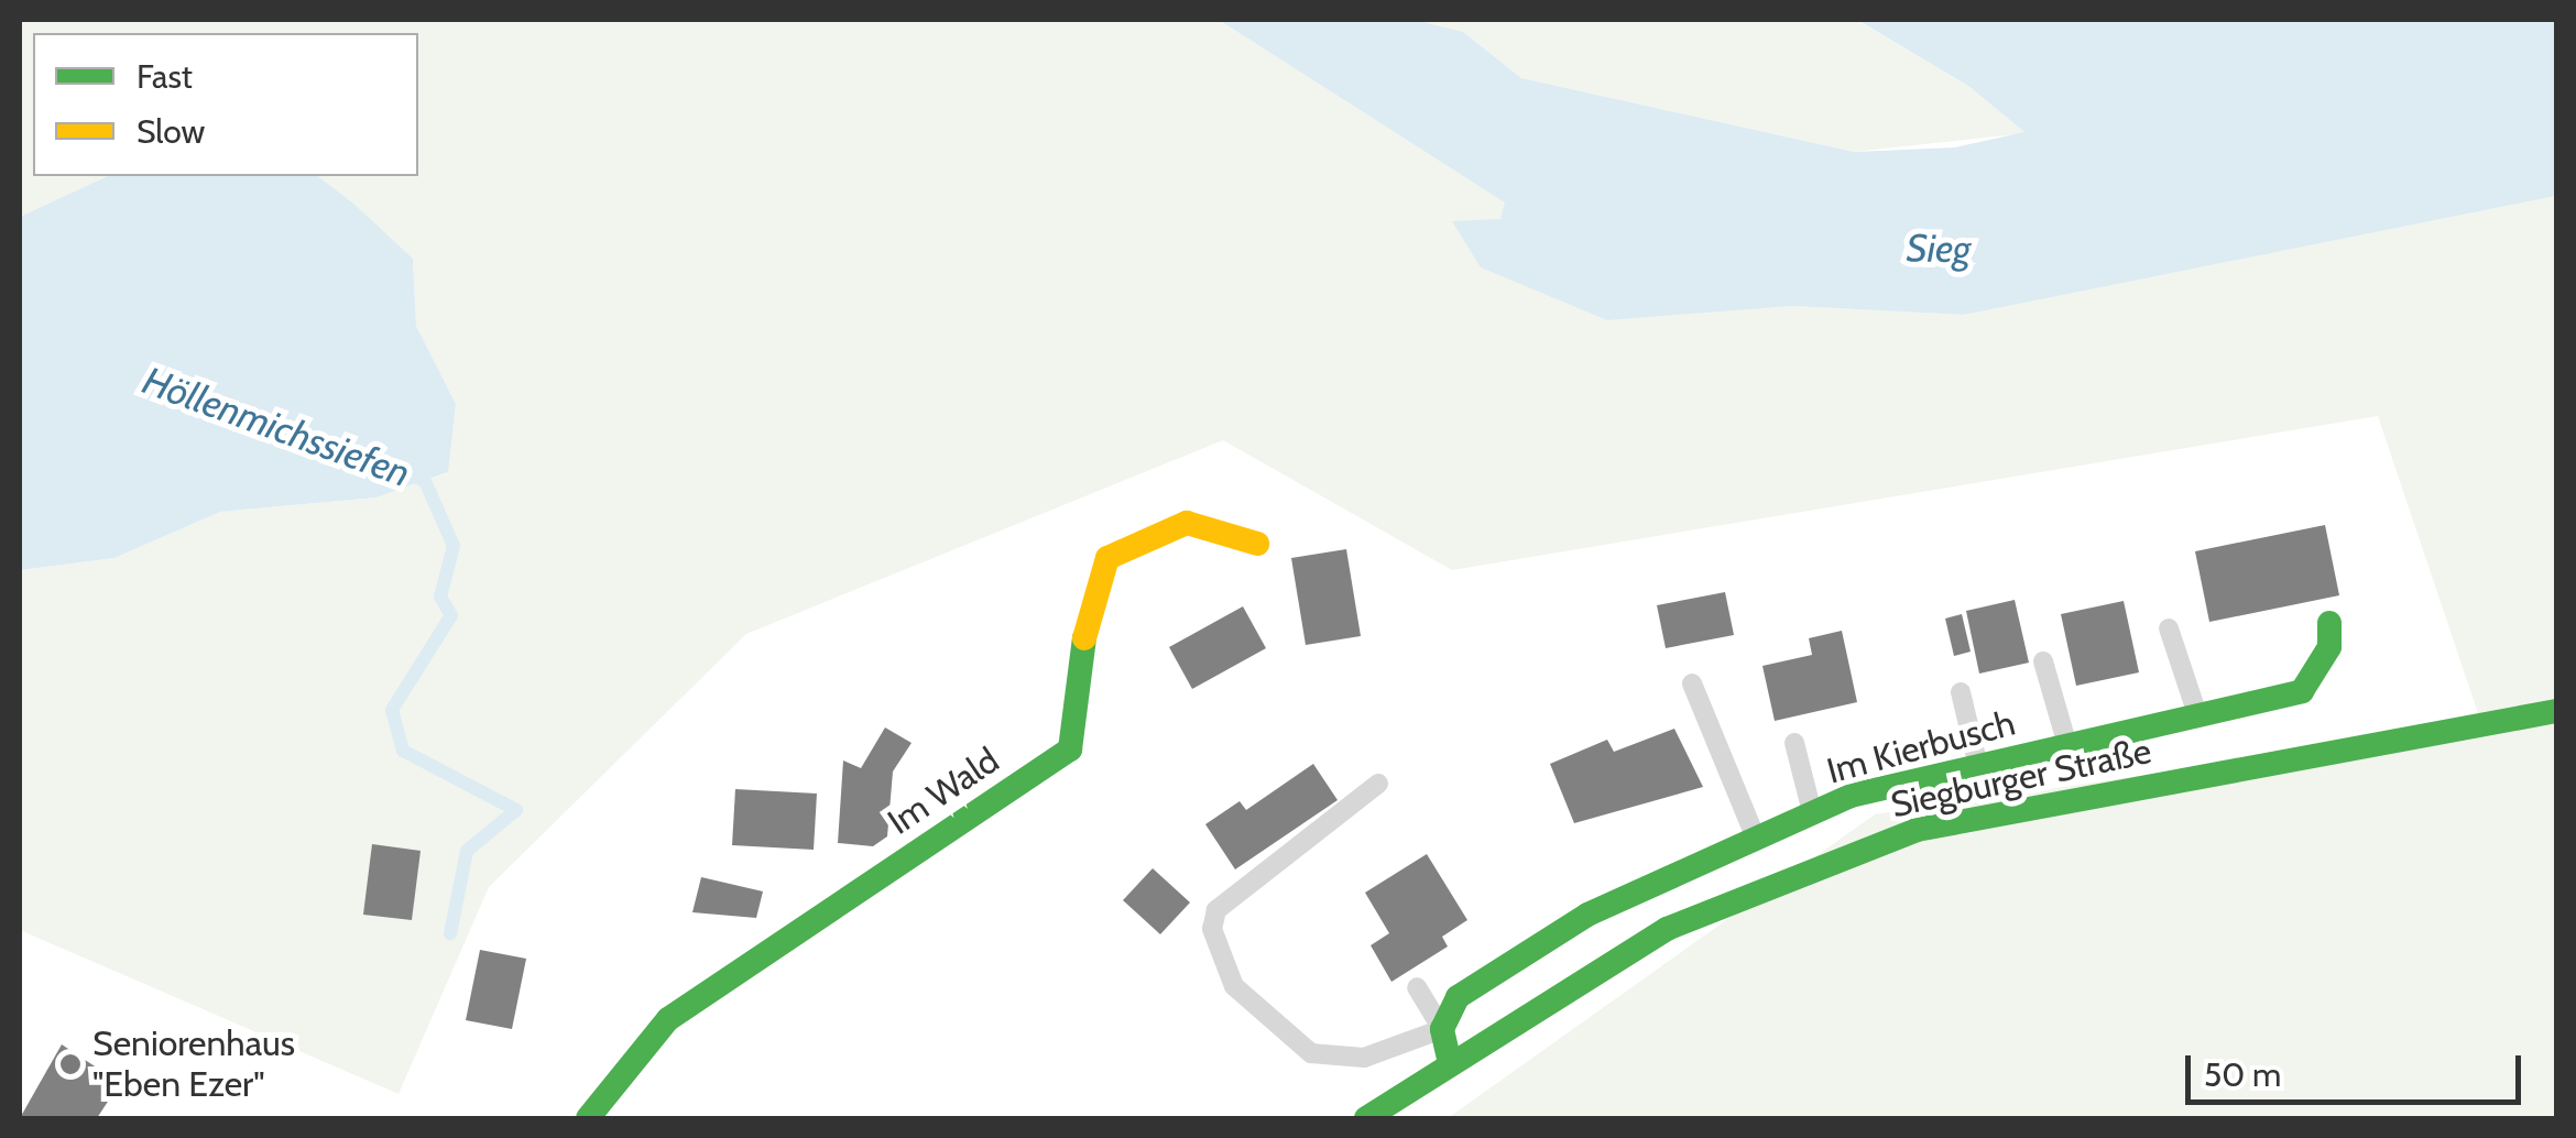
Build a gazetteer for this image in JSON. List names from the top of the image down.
{
  "streets": {
    "street": ["Im Kierbusch", "Siegburger Straße", "Im Wald"]
  },
  "water": ["Sieg", "Höllenmichssiefen"],
  "places": ["Seniorenhaus \"Eben Ezer\""],
  "legend": ["Fast", "Slow"],
  "scale_bar": "50 m"
}
